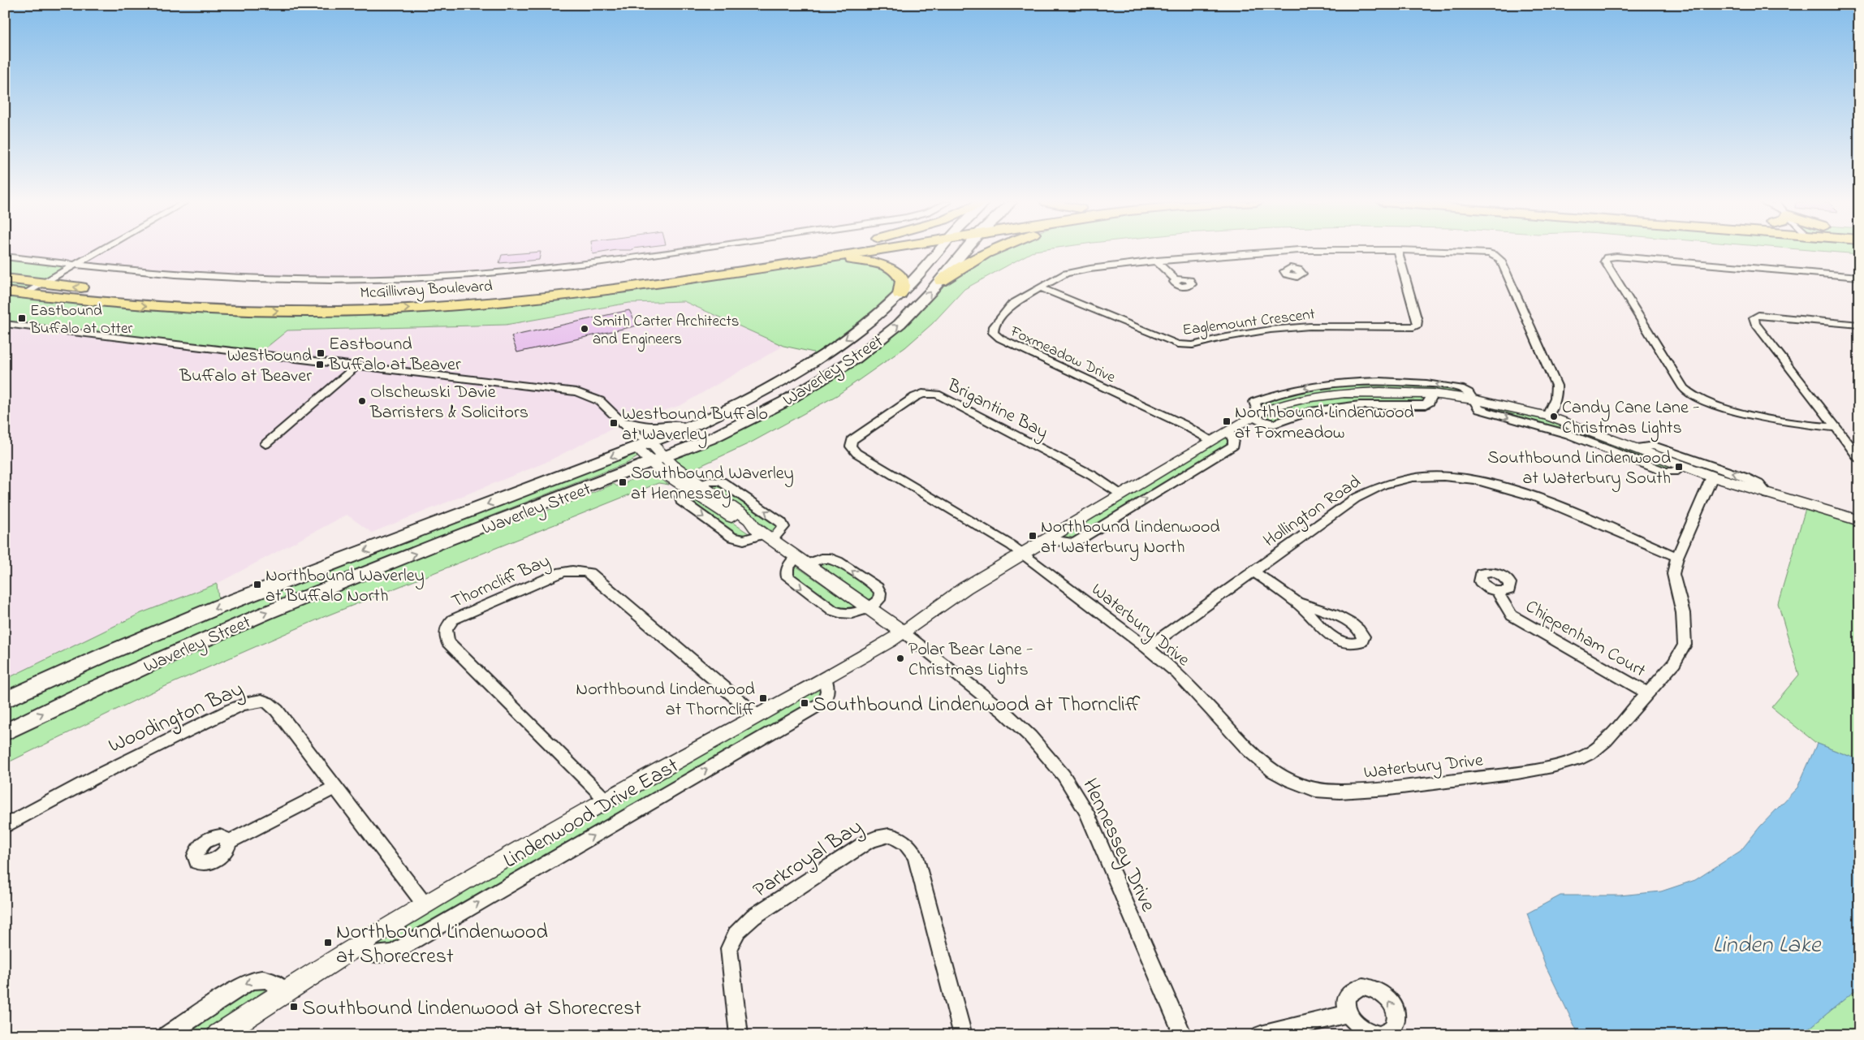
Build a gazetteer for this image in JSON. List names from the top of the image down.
{
  "streets": {
    "main road": ["McGillivray Boulevard", "Waverley Street"],
    "street": [
      "Eaglemount Crescent",
      "Foxmeadow Drive",
      "Brigantine Bay",
      "Hollington Road",
      "Thorncliff Bay",
      "Waterbury Drive",
      "Chippenham Court",
      "Woodington Bay",
      "Lindenwood Drive East",
      "Hennessey Drive",
      "Parkroyal Bay"
    ]
  },
  "crossings": [
    ["Eaglemount Crescent", "Foxmeadow Drive"],
    ["Foxmeadow Drive", "Lindenwood Drive East"],
    ["Waverley Street", "Hennessey Drive"],
    ["Brigantine Bay", "Waterbury Drive"],
    ["Brigantine Bay", "Lindenwood Drive East"],
    ["Hollington Road", "Waterbury Drive"],
    ["Thorncliff Bay", "Lindenwood Drive East"],
    ["Waterbury Drive", "Chippenham Court"],
    ["Waterbury Drive", "Lindenwood Drive East"],
    ["Woodington Bay", "Lindenwood Drive East"],
    ["Lindenwood Drive East", "Hennessey Drive"]
  ],
  "water": ["Linden Lake"],
  "places": {
    "transit": [
      "Eastbound Buffalo at Otter",
      "Eastbound Buffalo at Beaver",
      "Westbound Buffalo at Beaver",
      "Northbound Lindenwood at Foxmeadow",
      "Westbound Buffalo at Waverley",
      "Southbound Lindenwood at Waterbury South",
      "Southbound Waverley at Hennessey",
      "Northbound Lindenwood at Waterbury North",
      "Northbound Waverley at Buffalo North",
      "Northbound Lindenwood at Thorncliff",
      "Southbound Lindenwood at Thorncliff",
      "Northbound Lindenwood at Shorecrest",
      "Southbound Lindenwood at Shorecrest"
    ],
    "other": [
      "Smith Carter Architects and Engineers",
      "Olschewski Davie Barristers & Solicitors",
      "Candy Cane Lane - Christmas Lights",
      "Polar Bear Lane - Christmas Lights"
    ]
  }
}
